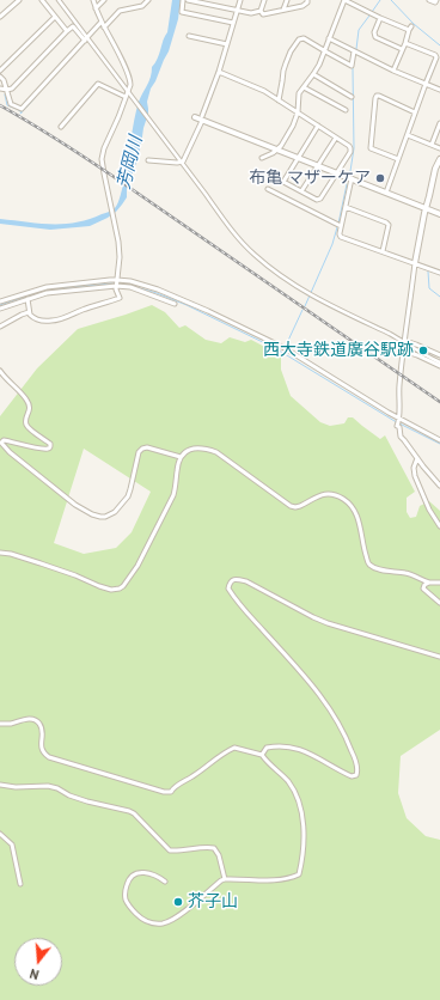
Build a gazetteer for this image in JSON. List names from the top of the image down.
{
  "water": ["芳岡川"],
  "places": ["布亀 マザーケア", "西大寺鉄道廣谷駅跡", "芥子山"],
  "north": "bottom"
}
